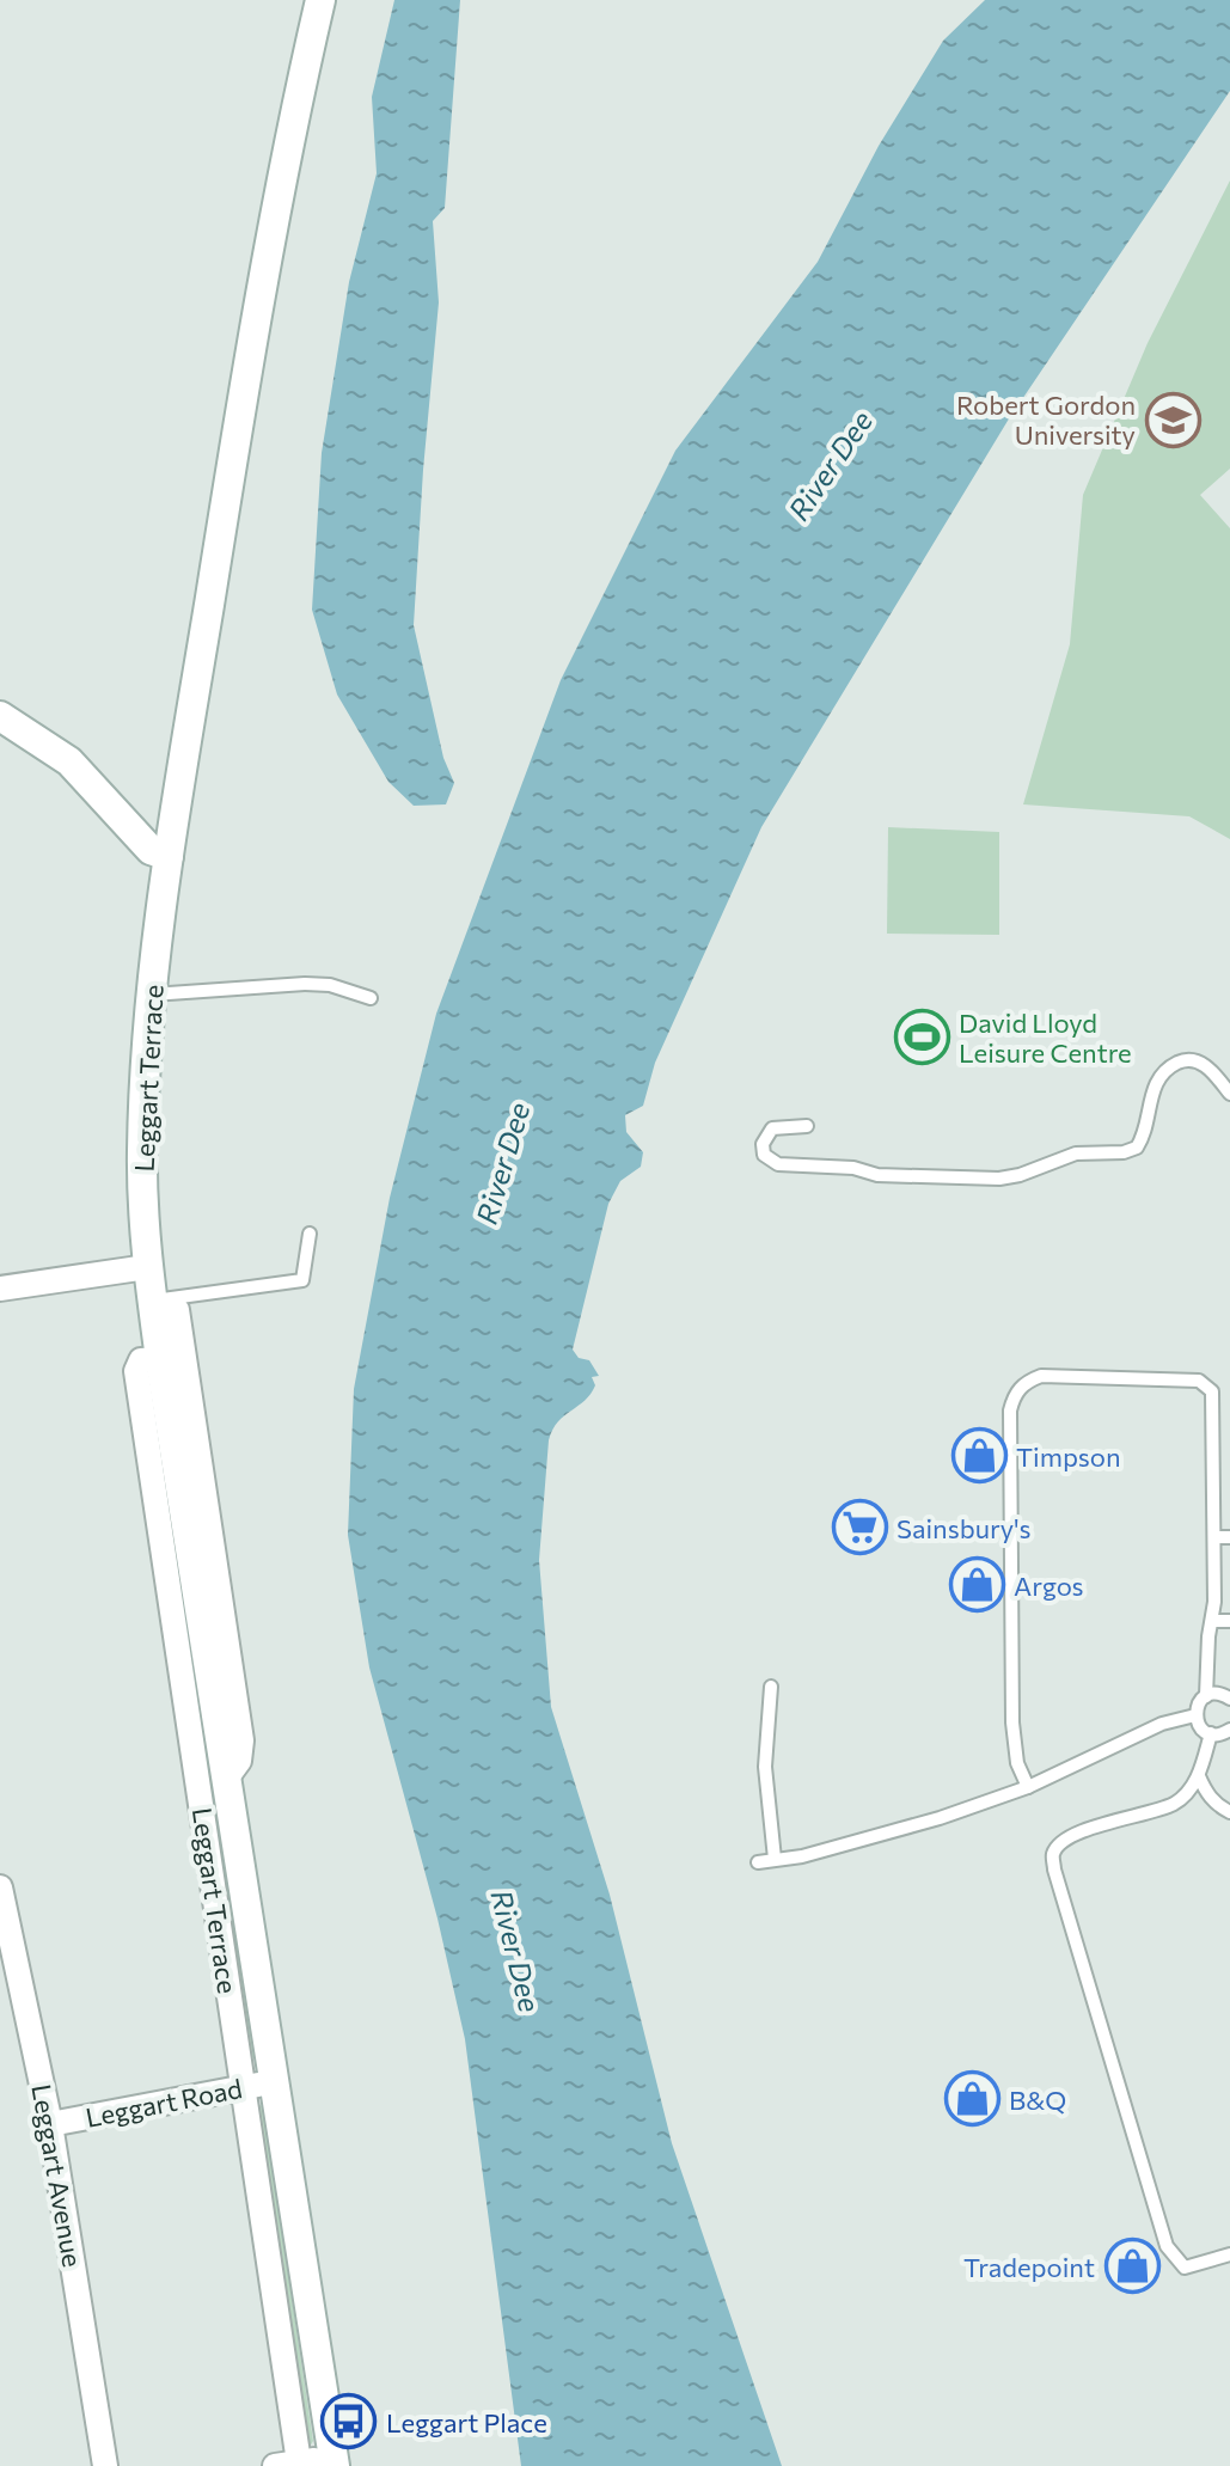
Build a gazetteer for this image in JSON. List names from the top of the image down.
{
  "streets": {
    "main road": ["Leggart Terrace"],
    "street": ["Leggart Road", "Leggart Avenue"]
  },
  "crossings": [
    ["Leggart Terrace", "Leggart Road"],
    ["Leggart Road", "Leggart Avenue"]
  ],
  "water": ["River Dee"],
  "places": {
    "school or university": ["Robert Gordon University"],
    "sports": ["David Lloyd Leisure Centre"],
    "shop": [
      "Timpson",
      "Argos",
      "B&Q",
      "Tradepoint"
    ],
    "supermarket": ["Sainsbury's"],
    "bus stop": ["Leggart Place"]
  }
}
